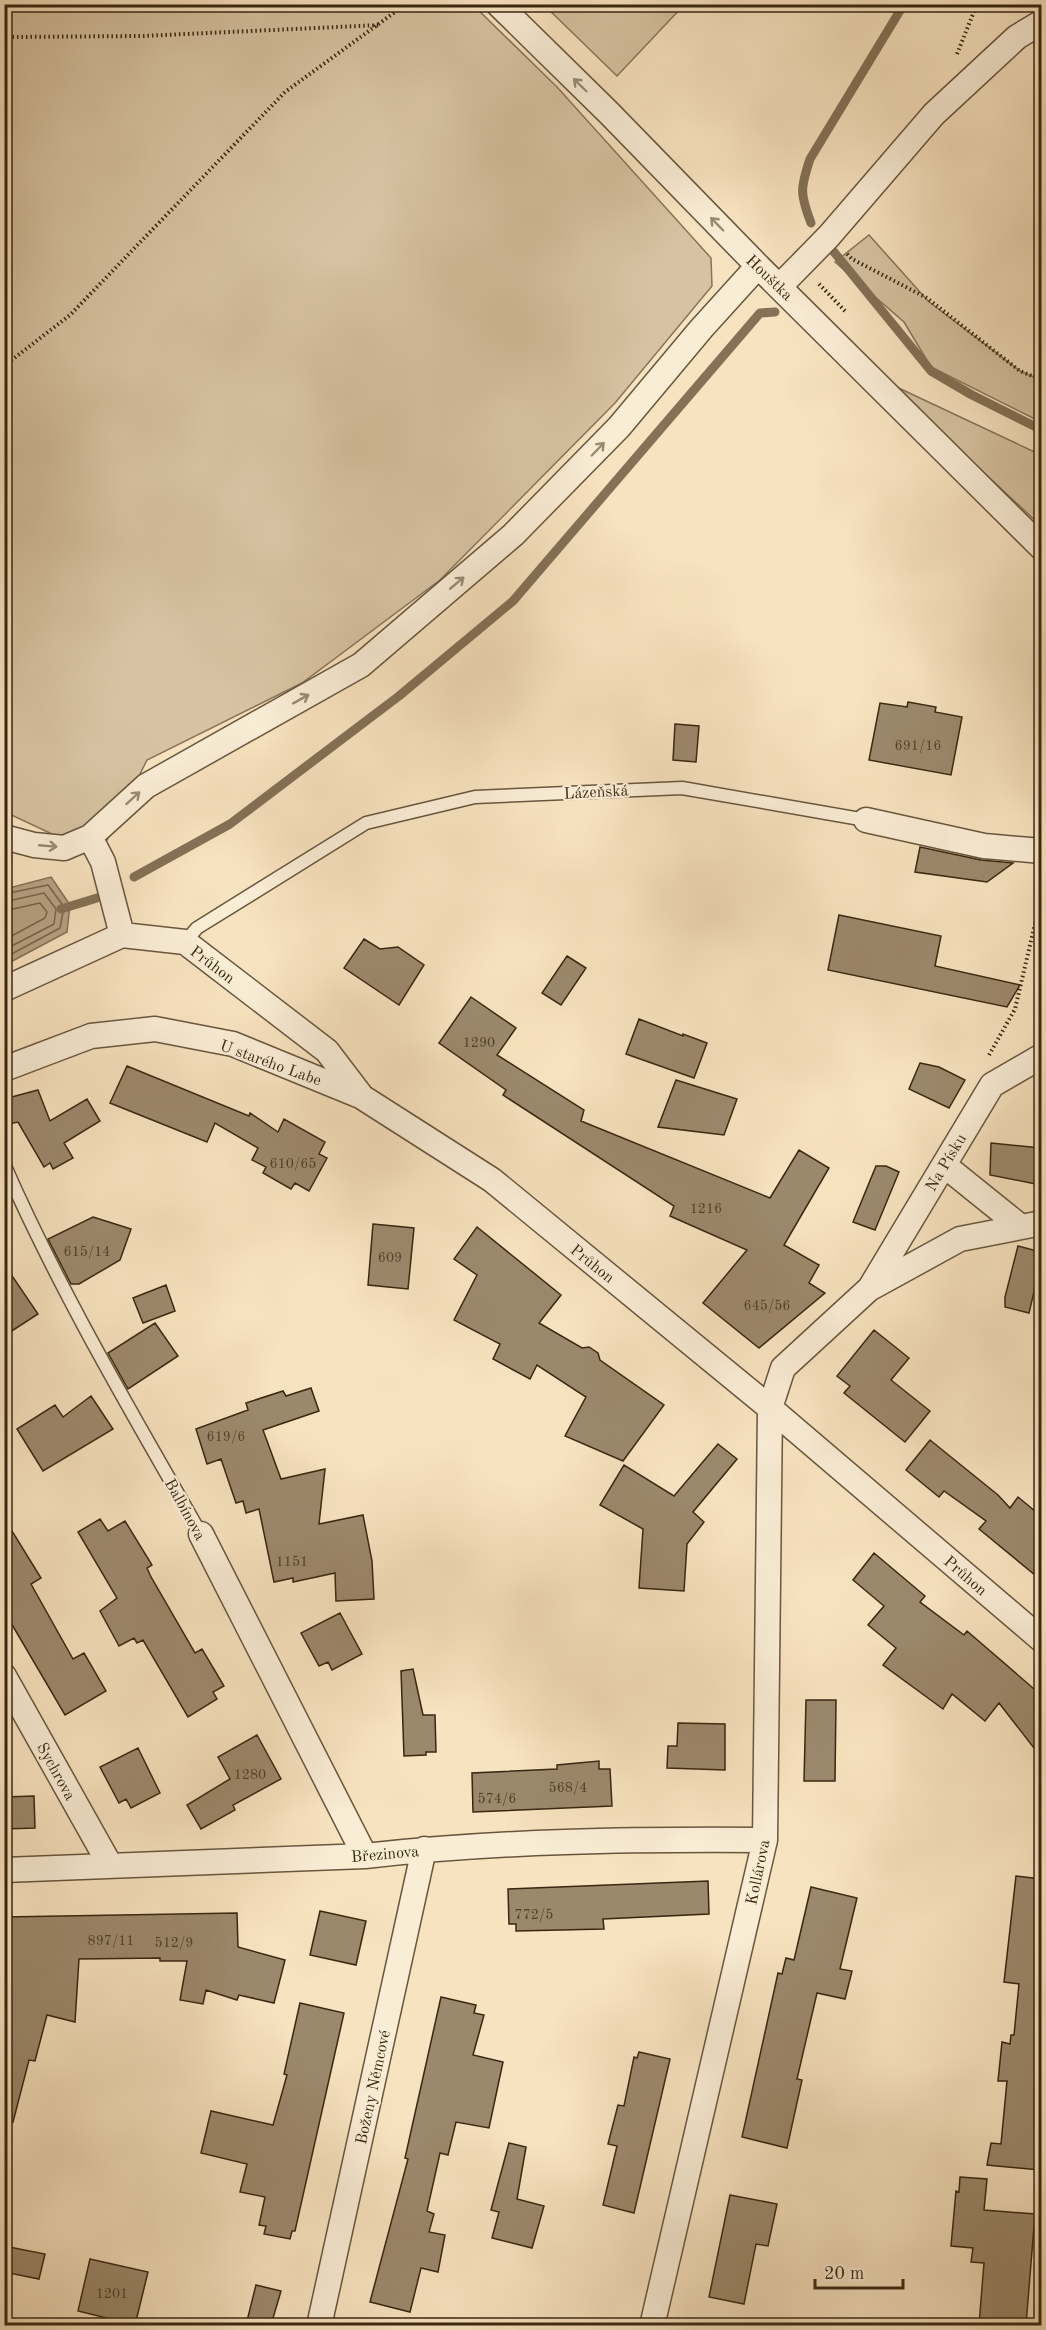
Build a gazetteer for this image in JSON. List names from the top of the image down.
{
  "streets": {
    "street": [
      "Houštka",
      "Lázeňská",
      "Průhon",
      "U starého Labe",
      "Na Písku",
      "Balbínova",
      "Sychrova",
      "Březinova",
      "Kollárova",
      "Boženy Němcové"
    ]
  },
  "crossings": [
    ["Lázeňská", "Průhon"],
    ["Průhon", "U starého Labe"],
    ["Průhon", "Na Písku"],
    ["Průhon", "Kollárova"],
    ["Na Písku", "Kollárova"],
    ["Balbínova", "Březinova"],
    ["Sychrova", "Březinova"],
    ["Březinova", "Kollárova"],
    ["Březinova", "Boženy Němcové"]
  ],
  "one_way": ["Houštka"],
  "house_numbers": [
    "691/16",
    "1290",
    "610/65",
    "1216",
    "615/14",
    "609",
    "645/56",
    "619/6",
    "1151",
    "1280",
    "568/4",
    "574/6",
    "772/5",
    "897/11",
    "512/9",
    "1201"
  ],
  "scale_bar": "20 m"
}
